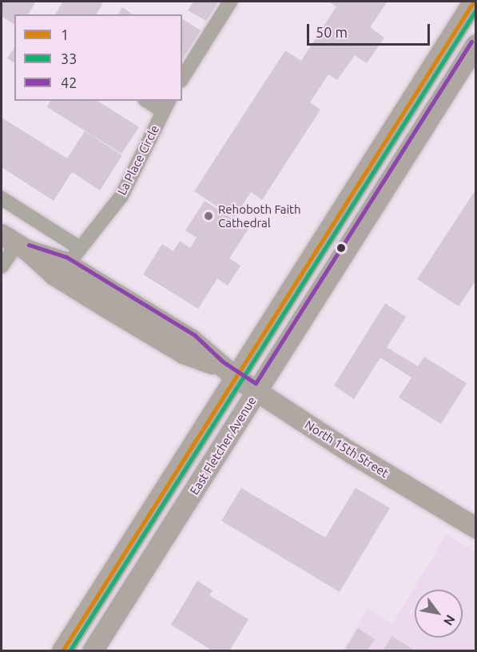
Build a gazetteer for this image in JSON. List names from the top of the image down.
{
  "streets": {
    "main road": ["East Fletcher Avenue", "North 15th Street"],
    "street": ["La Place Circle"]
  },
  "crossings": [
    ["La Place Circle", "North 15th Street"],
    ["East Fletcher Avenue", "North 15th Street"]
  ],
  "places": ["Rehoboth Faith Cathedral"],
  "lines": ["transit line 1", "transit line 33", "transit line 42"],
  "legend": ["1", "33", "42"],
  "scale_bar": "50 m",
  "north": "bottom right"
}
